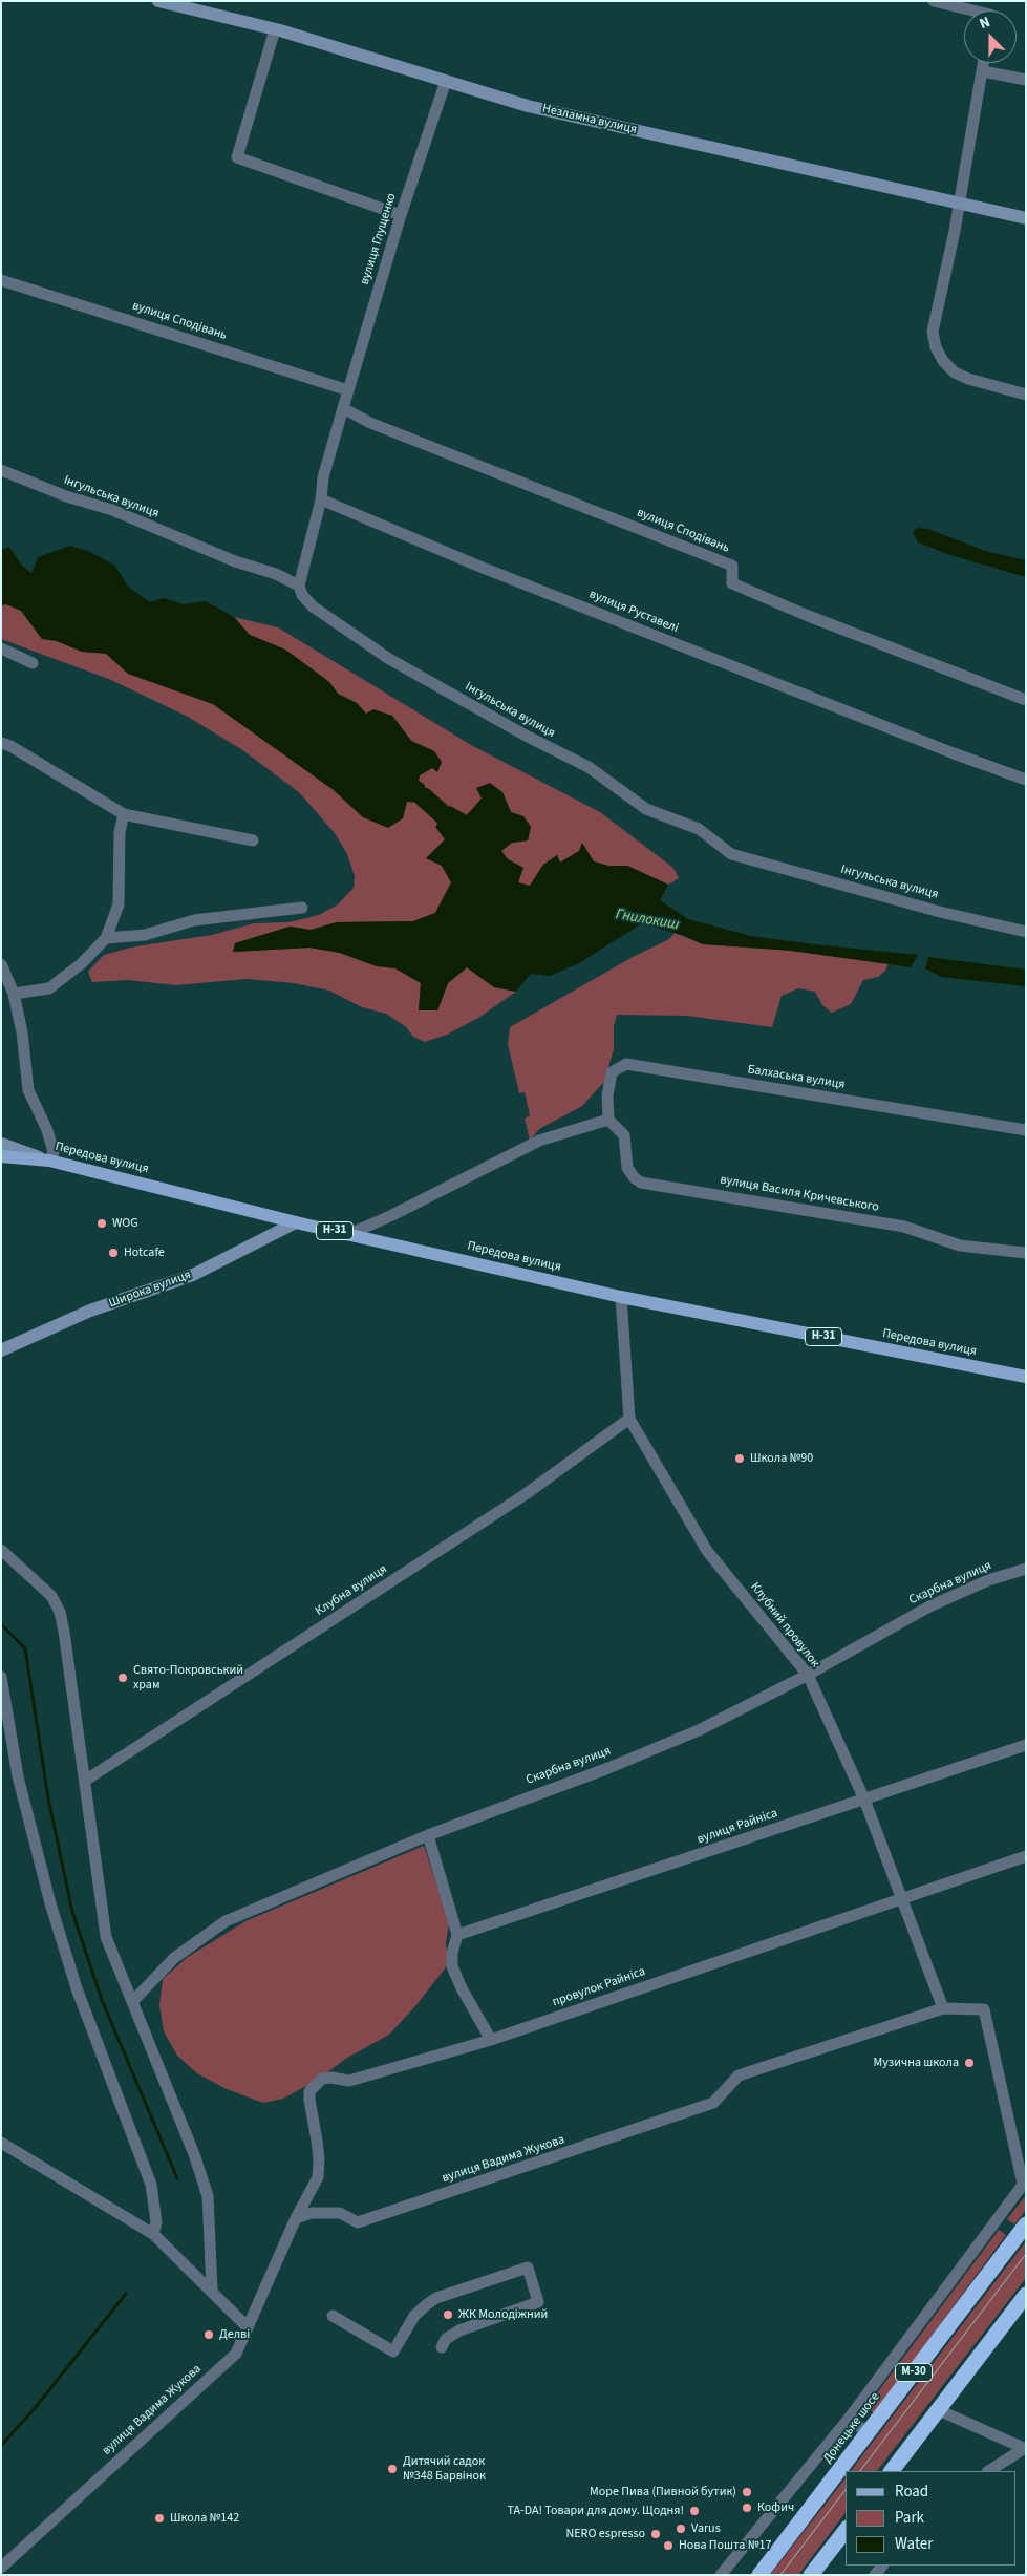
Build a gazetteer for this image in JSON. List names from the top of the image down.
{
  "streets": {
    "highway": ["М-30", "Донецьке шосе"],
    "main road": ["Передова вулиця", "Н-31"],
    "street": [
      "Незламна вулиця",
      "вулиця Глущенко",
      "вулиця Сподівань",
      "Інгульська вулиця",
      "вулиця Руставелі",
      "Балхаська вулиця",
      "вулиця Василя Кричевського",
      "Широка вулиця",
      "Скарбна вулиця",
      "Клубна вулиця",
      "Клубний провулок",
      "вулиця Райніса",
      "провулок Райніса",
      "вулиця Вадима Жукова"
    ]
  },
  "crossings": [
    ["Незламна вулиця", "вулиця Глущенко"],
    ["вулиця Глущенко", "вулиця Сподівань"],
    ["Балхаська вулиця", "вулиця Василя Кричевського"],
    ["Передова вулиця", "Н-31"],
    ["Передова вулиця", "Широка вулиця"],
    ["Передова вулиця", "Клубний провулок"],
    ["Скарбна вулиця", "Клубний провулок"],
    ["Клубна вулиця", "Клубний провулок"],
    ["Клубний провулок", "вулиця Райніса"],
    ["Клубний провулок", "провулок Райніса"],
    ["Клубний провулок", "вулиця Вадима Жукова"],
    ["провулок Райніса", "вулиця Вадима Жукова"]
  ],
  "water": ["Гнилокиш"],
  "places": [
    "WOG",
    "Hotcafe",
    "Школа №90",
    "Свято-Покровський храм",
    "Музична школа",
    "ЖК Молодіжний",
    "Делві",
    "Дитячий садок №348 Барвінок",
    "Море Пива (Пивной бутик)",
    "Кофич",
    "TA-DA! Товари для дому. Щодня!",
    "Школа №142",
    "Varus",
    "NERO espresso",
    "Нова Пошта №17"
  ],
  "legend": ["Road", "Park", "Water"],
  "north": "top"
}
